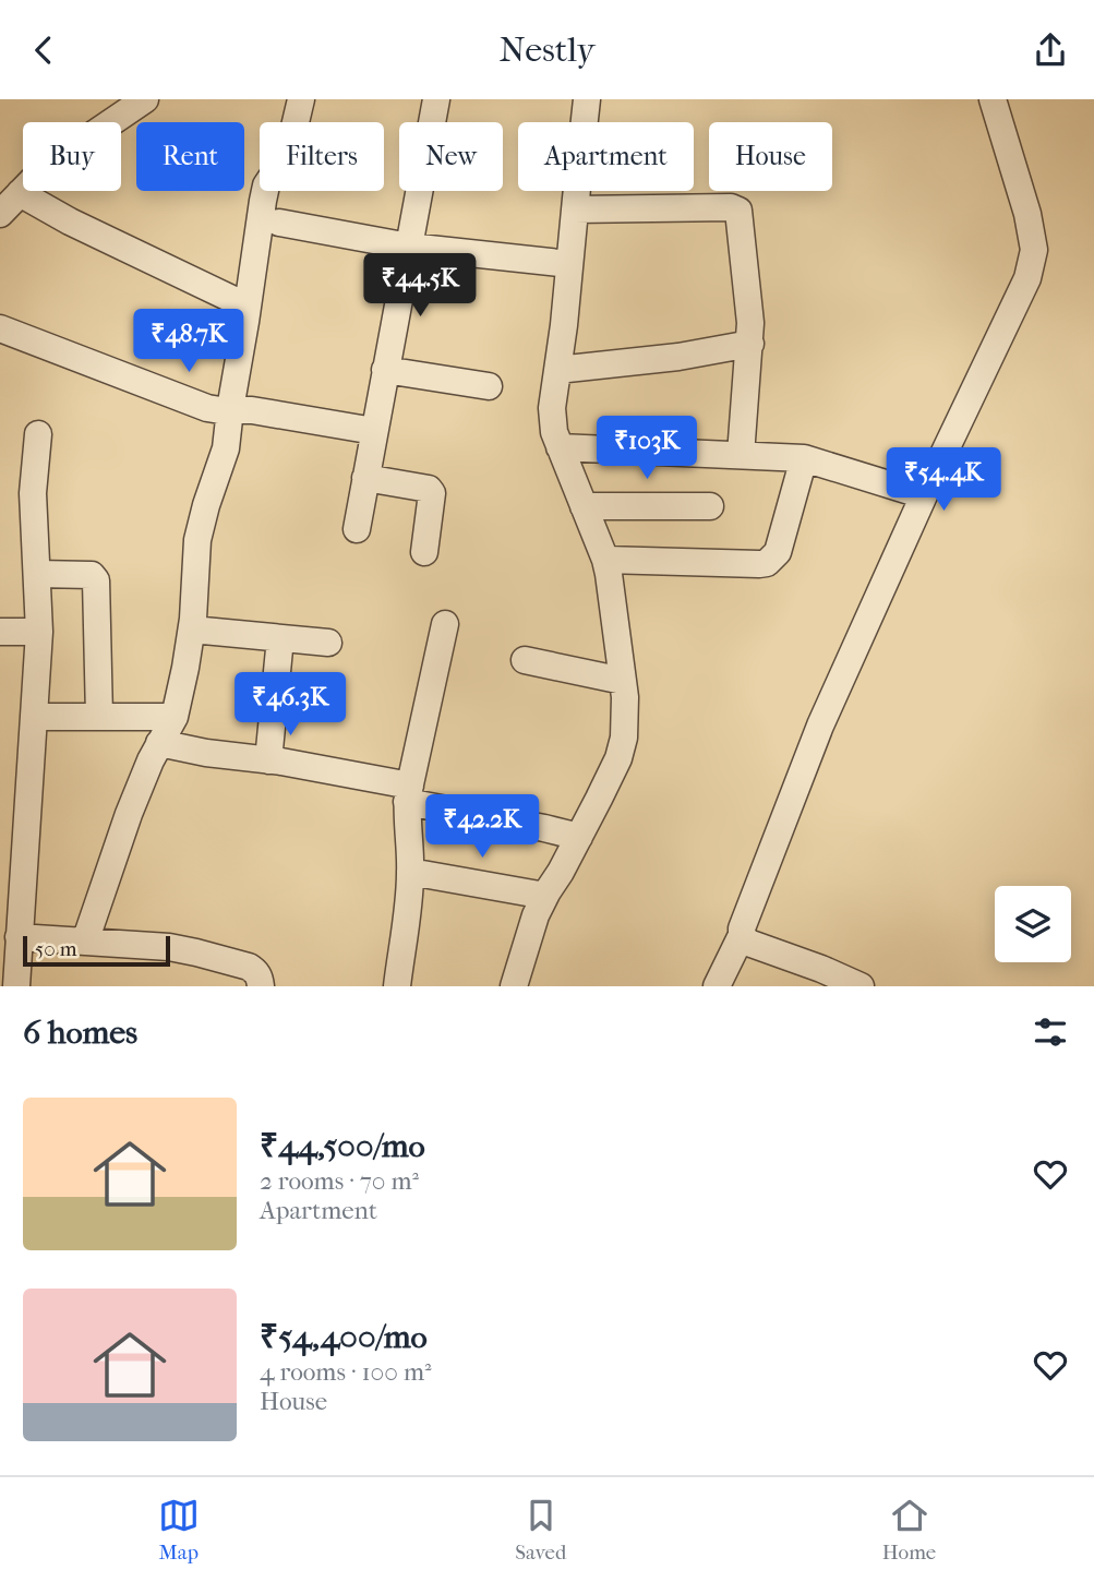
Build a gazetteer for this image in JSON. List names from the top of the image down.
{
  "scale_bar": "50 m",
  "page": {
    "header": "Nestly",
    "chip": [
      "Buy",
      "Rent",
      "Filters",
      "New",
      "Apartment",
      "House"
    ],
    "price": [
      "₹44.5K",
      "₹48.7K",
      "₹103K",
      "₹54.4K",
      "₹46.3K",
      "₹42.2K"
    ],
    "scale": "50 m",
    "heading": "6 homes",
    "list": [
      {
        "name": "₹44,500/mo",
        "note": "2 rooms · 70 m² · Apartment"
      },
      {
        "name": "₹54,400/mo",
        "note": "4 rooms · 100 m² · House"
      }
    ],
    "tabs": ["Map", "Saved", "Home"]
  }
}
